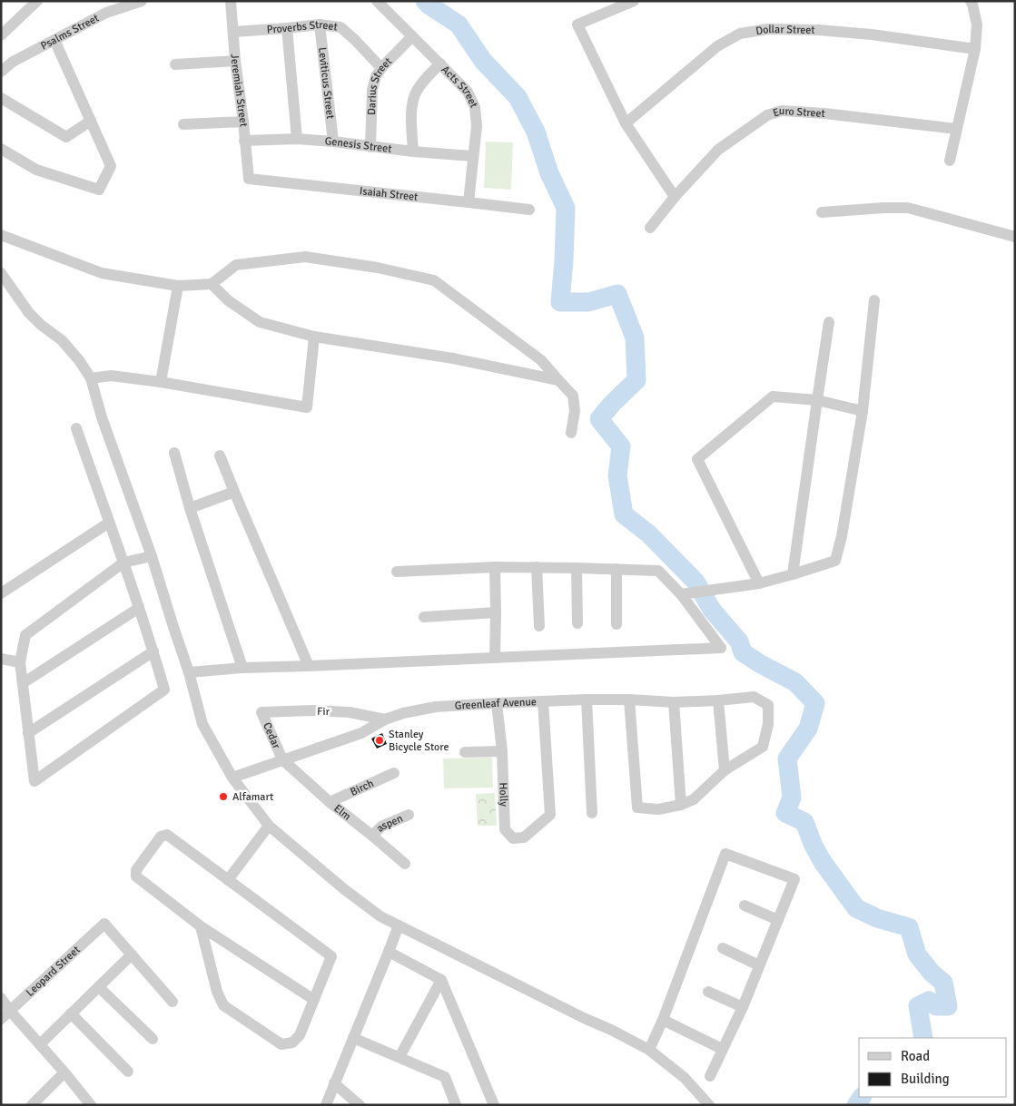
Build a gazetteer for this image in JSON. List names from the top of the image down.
{
  "streets": {
    "street": [
      "Proverbs Street",
      "Dollar Street",
      "Psalms Street",
      "Leviticus Street",
      "Darius Street",
      "Acts Street",
      "Jeremiah Street",
      "Euro Street",
      "Genesis Street",
      "Isaiah Street",
      "Greenleaf Avenue",
      "Fir",
      "Cedar",
      "Birch",
      "Holly",
      "Elm",
      "aspen",
      "Leopard Street"
    ]
  },
  "crossings": [
    ["Proverbs Street", "Leviticus Street"],
    ["Proverbs Street", "Darius Street"],
    ["Proverbs Street", "Jeremiah Street"],
    ["Leviticus Street", "Genesis Street"],
    ["Darius Street", "Acts Street"],
    ["Darius Street", "Genesis Street"],
    ["Acts Street", "Genesis Street"],
    ["Acts Street", "Isaiah Street"],
    ["Jeremiah Street", "Genesis Street"],
    ["Jeremiah Street", "Isaiah Street"],
    ["Greenleaf Avenue", "Fir"],
    ["Greenleaf Avenue", "Cedar"],
    ["Greenleaf Avenue", "Holly"],
    ["Greenleaf Avenue", "Elm"],
    ["Fir", "Cedar"],
    ["Cedar", "Elm"],
    ["Birch", "Elm"],
    ["Elm", "aspen"]
  ],
  "places": ["Stanley Bicycle Store", "Alfamart"],
  "legend": ["Road", "Building"]
}
